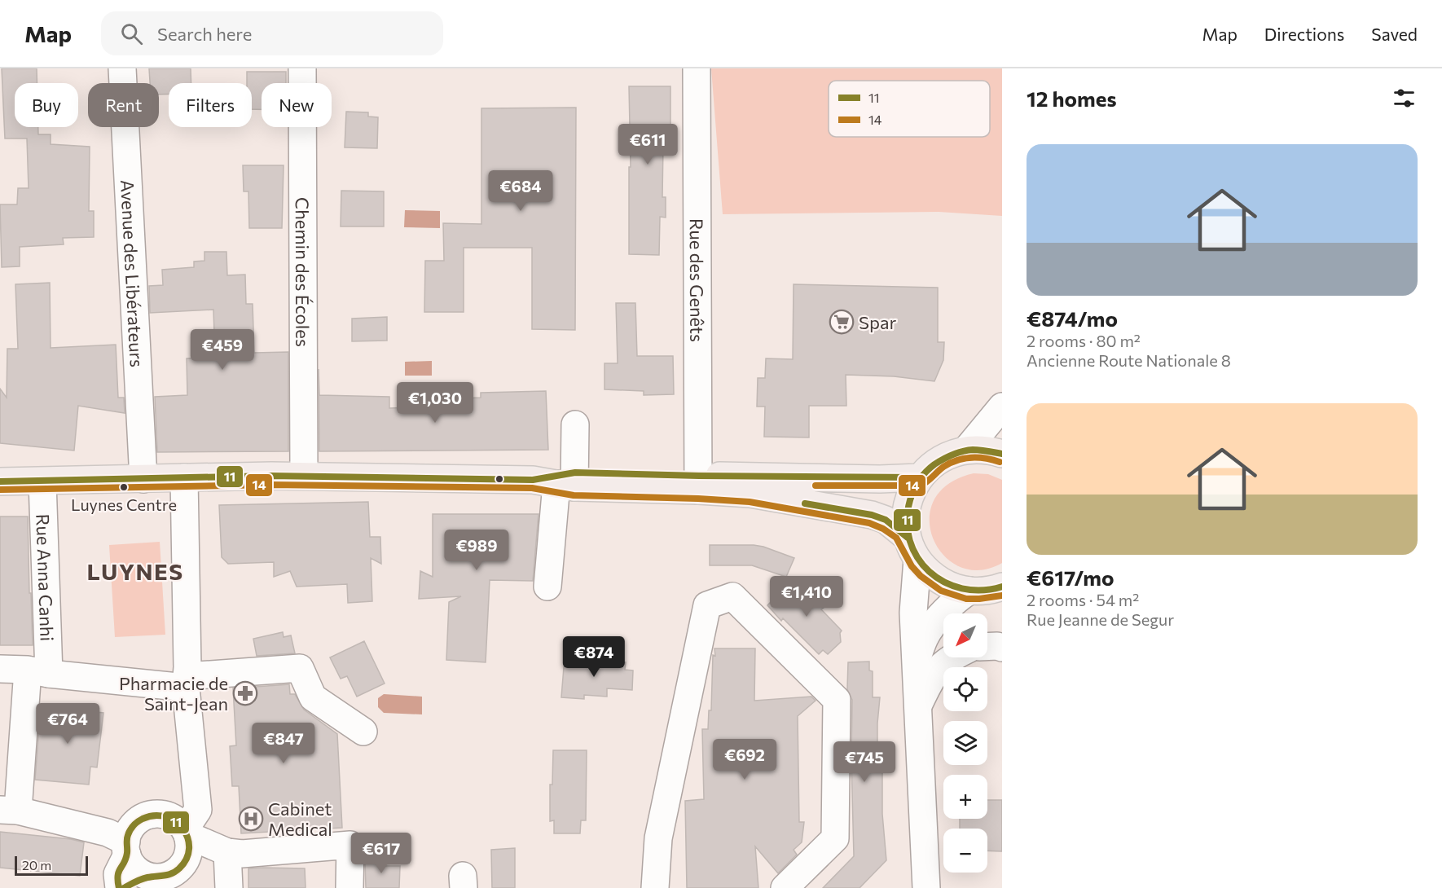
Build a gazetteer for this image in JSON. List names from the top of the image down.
{
  "streets": {
    "street": [
      "Chemin des Écoles",
      "Avenue des Libérateurs",
      "Rue des Genêts",
      "Rue Anna Canhi"
    ]
  },
  "districts": ["LUYNES"],
  "places": {
    "supermarket": ["Spar"],
    "other": ["Luynes Centre"],
    "pharmacy": ["Pharmacie de Saint-Jean"],
    "hospital": ["Cabinet Medical"]
  },
  "lines": ["transit line 11", "transit line 14"],
  "legend": ["11", "14"],
  "scale_bar": "20 m",
  "north": "bottom left",
  "page": {
    "header": "Map",
    "search": "Search here",
    "nav": ["Map", "Directions", "Saved"],
    "heading": "12 homes",
    "chip": [
      "Buy",
      "Rent",
      "Filters",
      "New"
    ],
    "price": [
      "€611",
      "€684",
      "€459",
      "€1,030",
      "€989",
      "€1,410",
      "€874",
      "€764",
      "€847",
      "€692",
      "€745",
      "€617"
    ],
    "list": [
      {
        "name": "€874/mo",
        "note": "2 rooms · 80 m² · Ancienne Route Nationale 8"
      },
      {
        "name": "€617/mo",
        "note": "2 rooms · 54 m² · Rue Jeanne de Segur"
      }
    ],
    "map_buttons": ["+", "−"],
    "scale": "20 m"
  }
}
